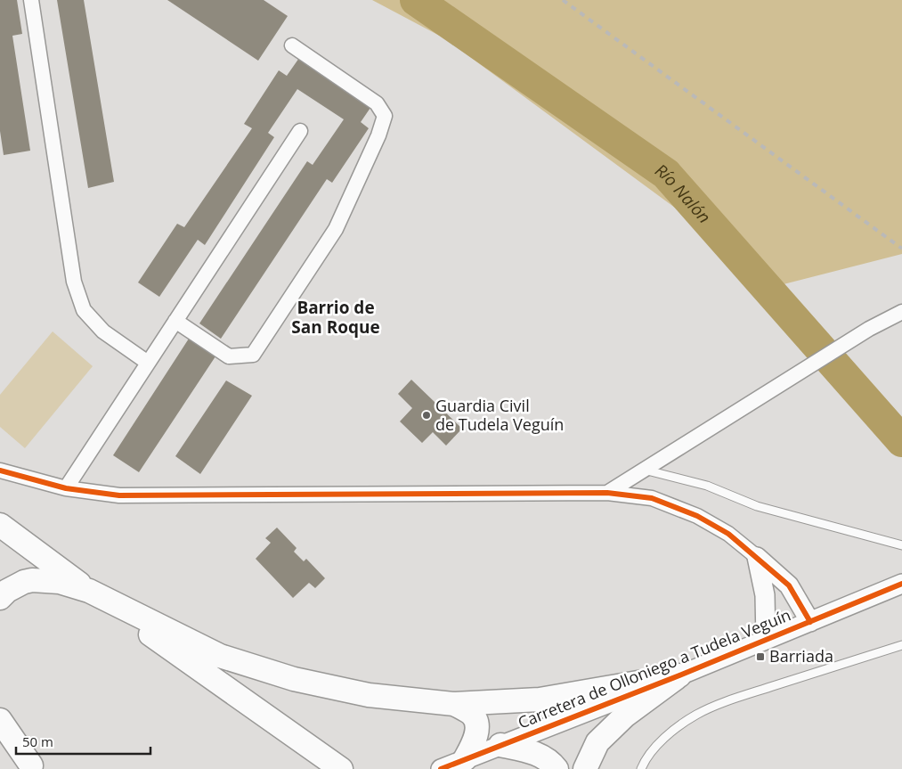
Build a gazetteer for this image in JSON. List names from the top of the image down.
{
  "streets": {
    "street": ["Carretera de Olloniego a Tudela Veguín"]
  },
  "districts": ["Barrio de San Roque"],
  "water": ["Río Nalón"],
  "places": {
    "other": ["Guardia Civil de Tudela Veguín"],
    "transit": ["Barriada"]
  },
  "scale_bar": "50 m"
}
